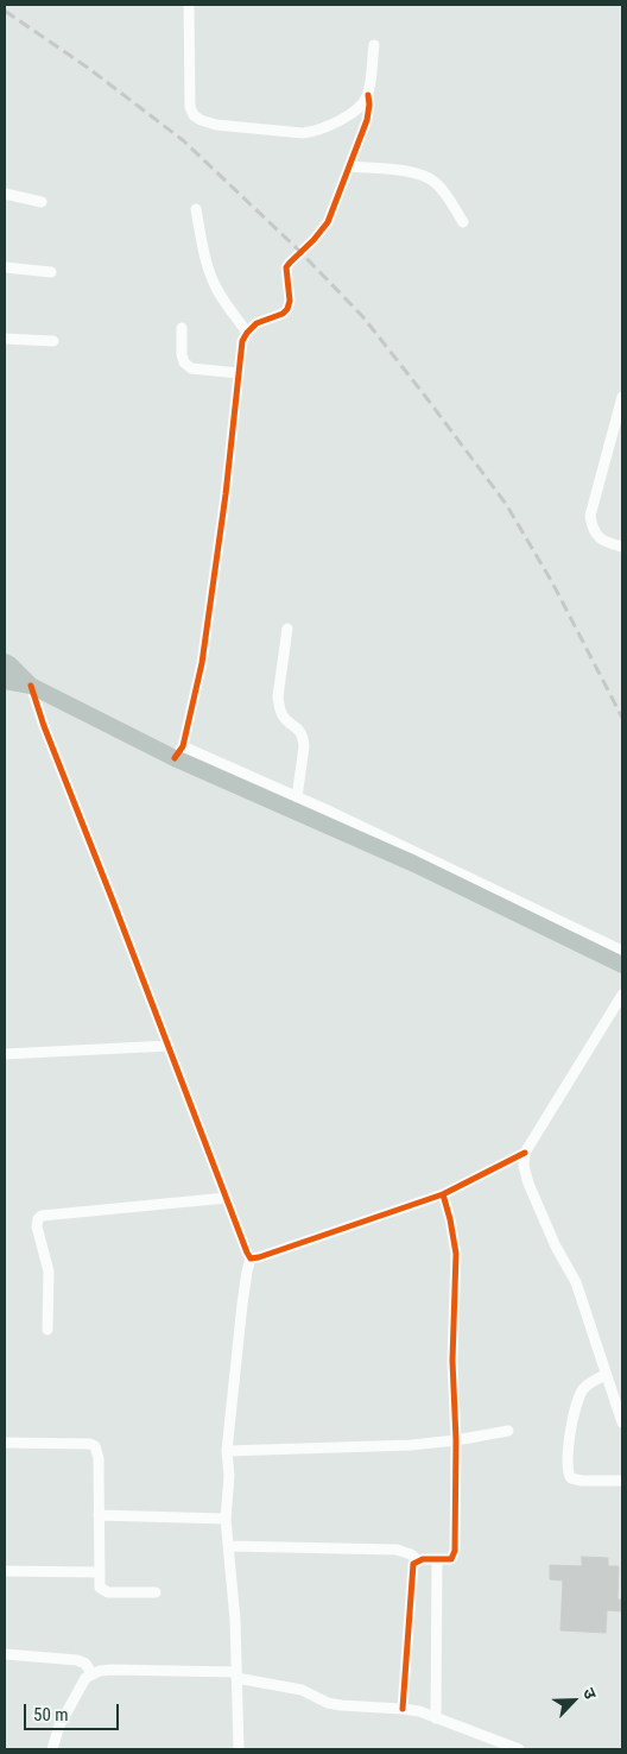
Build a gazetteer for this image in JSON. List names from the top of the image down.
{
  "scale_bar": "50 m",
  "north": "top right"
}
